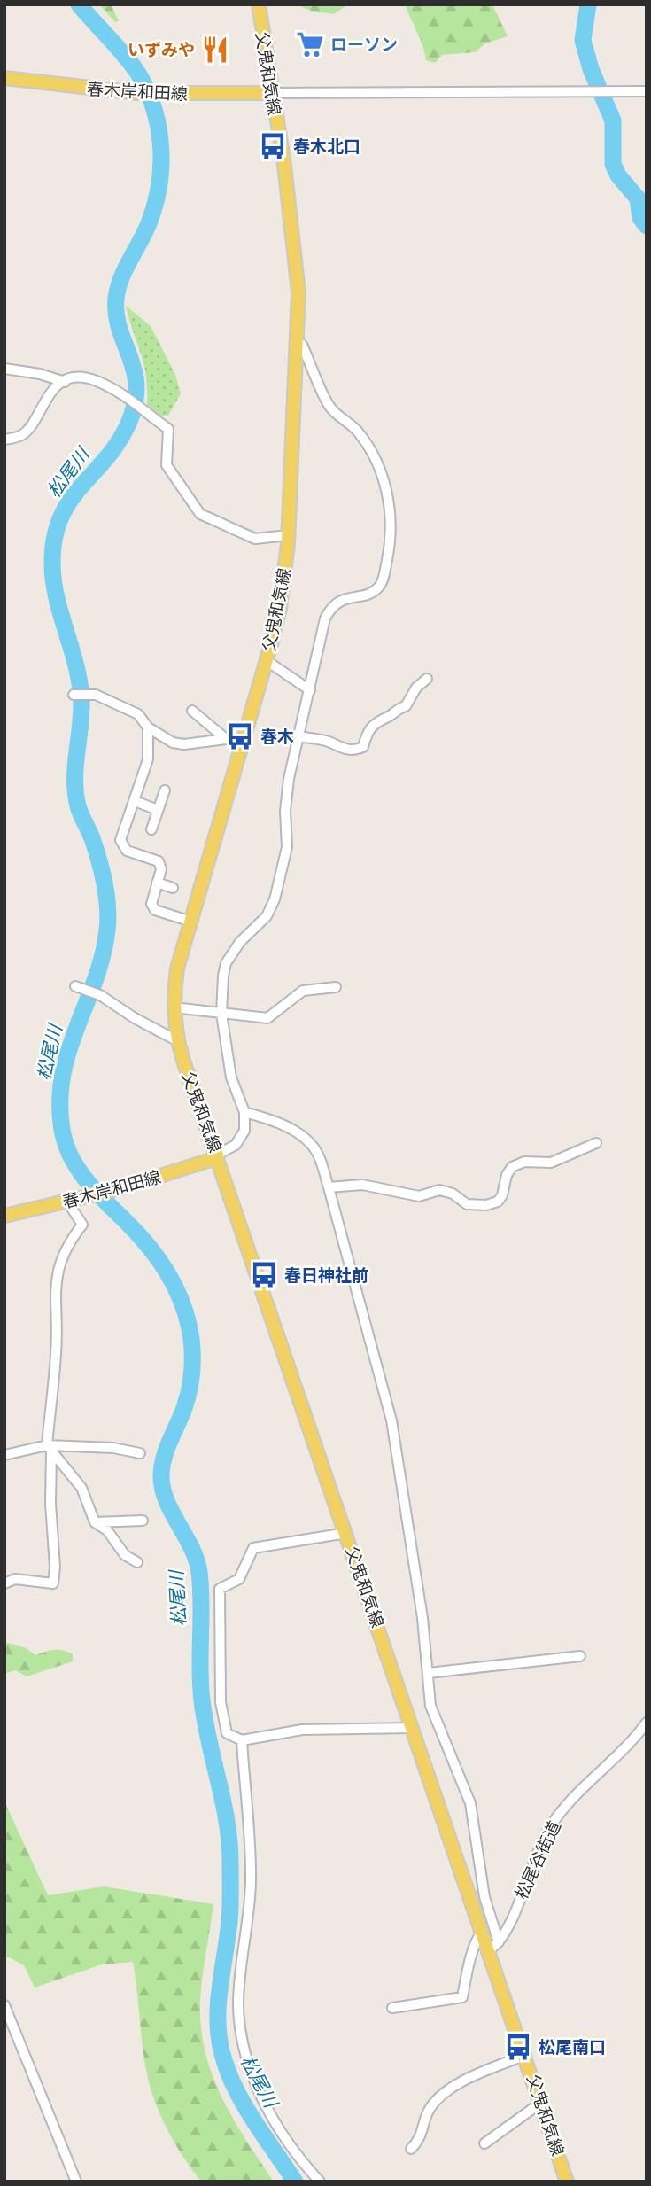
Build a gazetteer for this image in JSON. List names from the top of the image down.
{
  "streets": {
    "main road": ["父鬼和気線", "春木岸和田線"],
    "street": ["松尾谷街道"]
  },
  "crossings": [
    ["父鬼和気線", "春木岸和田線"],
    ["父鬼和気線", "松尾谷街道"]
  ],
  "water": ["松尾川"],
  "places": {
    "supermarket": ["ローソン"],
    "restaurant": ["いずみや"],
    "bus stop": [
      "春木北口",
      "春木",
      "春日神社前",
      "松尾南口"
    ]
  }
}
